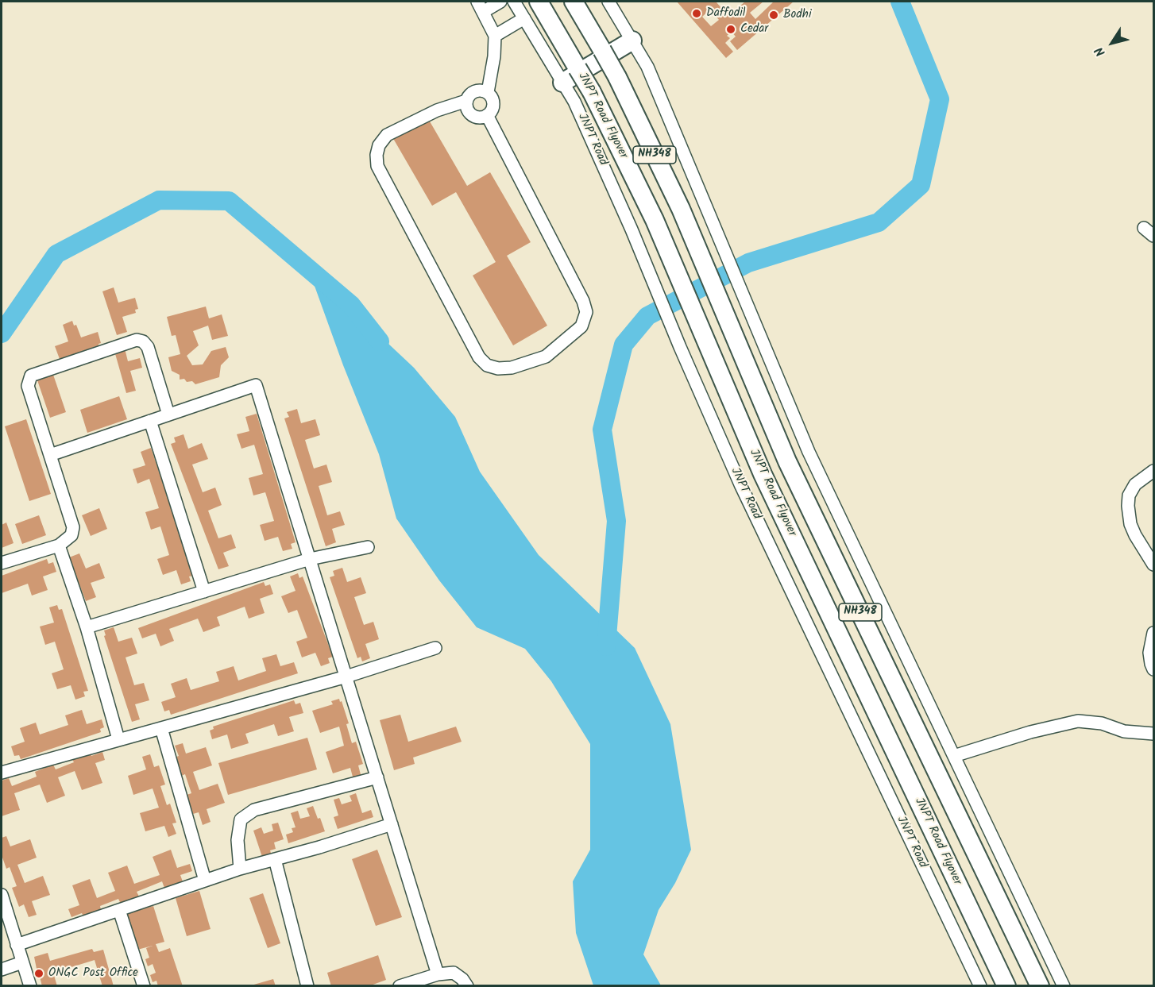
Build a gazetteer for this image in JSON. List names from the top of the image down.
{
  "streets": {
    "highway": ["JNPT Road Flyover", "NH348"],
    "street": ["JNPT Road"]
  },
  "places": [
    "Daffodil",
    "Bodhi",
    "Cedar",
    "ONGC Post Office"
  ],
  "north": "bottom left"
}
